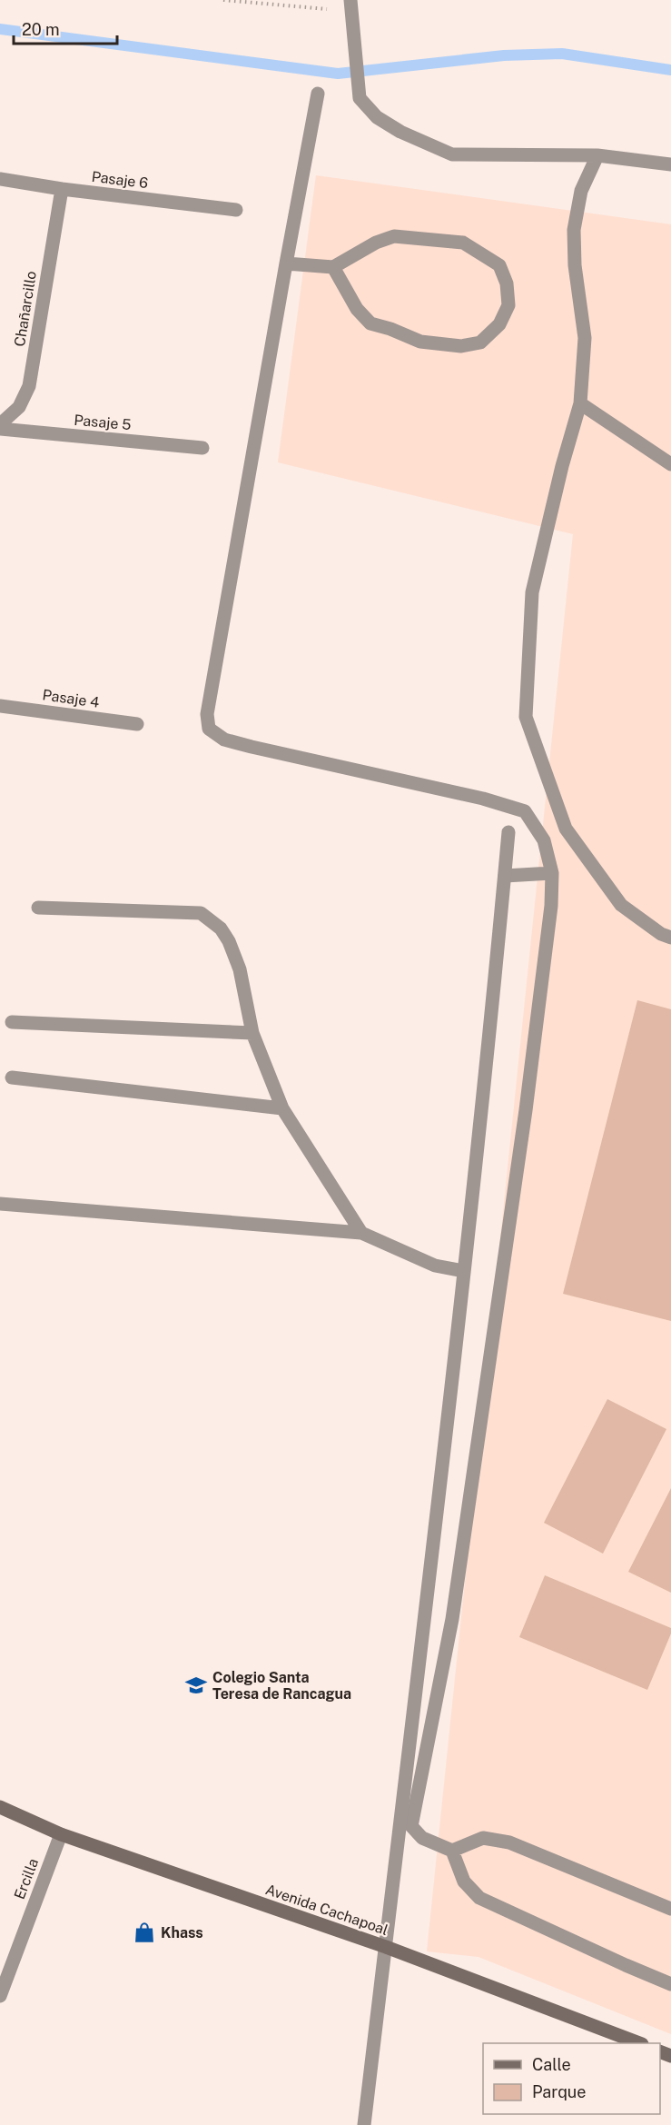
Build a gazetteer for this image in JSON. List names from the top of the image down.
{
  "streets": {
    "main road": ["Avenida Cachapoal"],
    "street": [
      "Pasaje 6",
      "Chañarcillo",
      "Pasaje 5",
      "Pasaje 4",
      "Ercilla"
    ]
  },
  "crossings": [
    ["Pasaje 6", "Chañarcillo"],
    ["Ercilla", "Avenida Cachapoal"]
  ],
  "places": {
    "school or university": ["Colegio Santa Teresa de Rancagua"],
    "shop": ["Khass"]
  },
  "legend": ["Calle", "Parque"],
  "scale_bar": "20 m"
}
